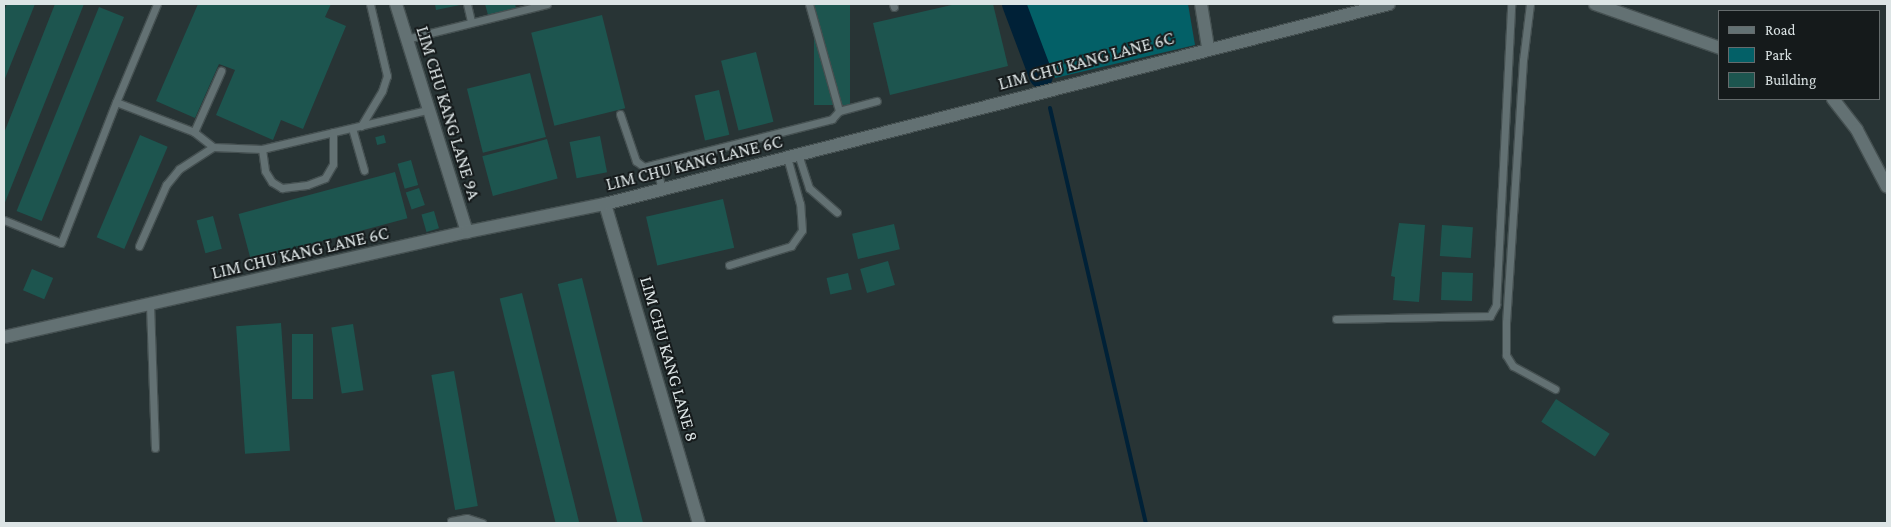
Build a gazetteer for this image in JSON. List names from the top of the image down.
{
  "streets": {
    "street": ["LIM CHU KANG LANE 6C", "LIM CHU KANG LANE 9A", "LIM CHU KANG LANE 8"]
  },
  "crossings": [
    ["LIM CHU KANG LANE 6C", "LIM CHU KANG LANE 9A"],
    ["LIM CHU KANG LANE 6C", "LIM CHU KANG LANE 8"]
  ],
  "legend": ["Road", "Park", "Building"]
}
